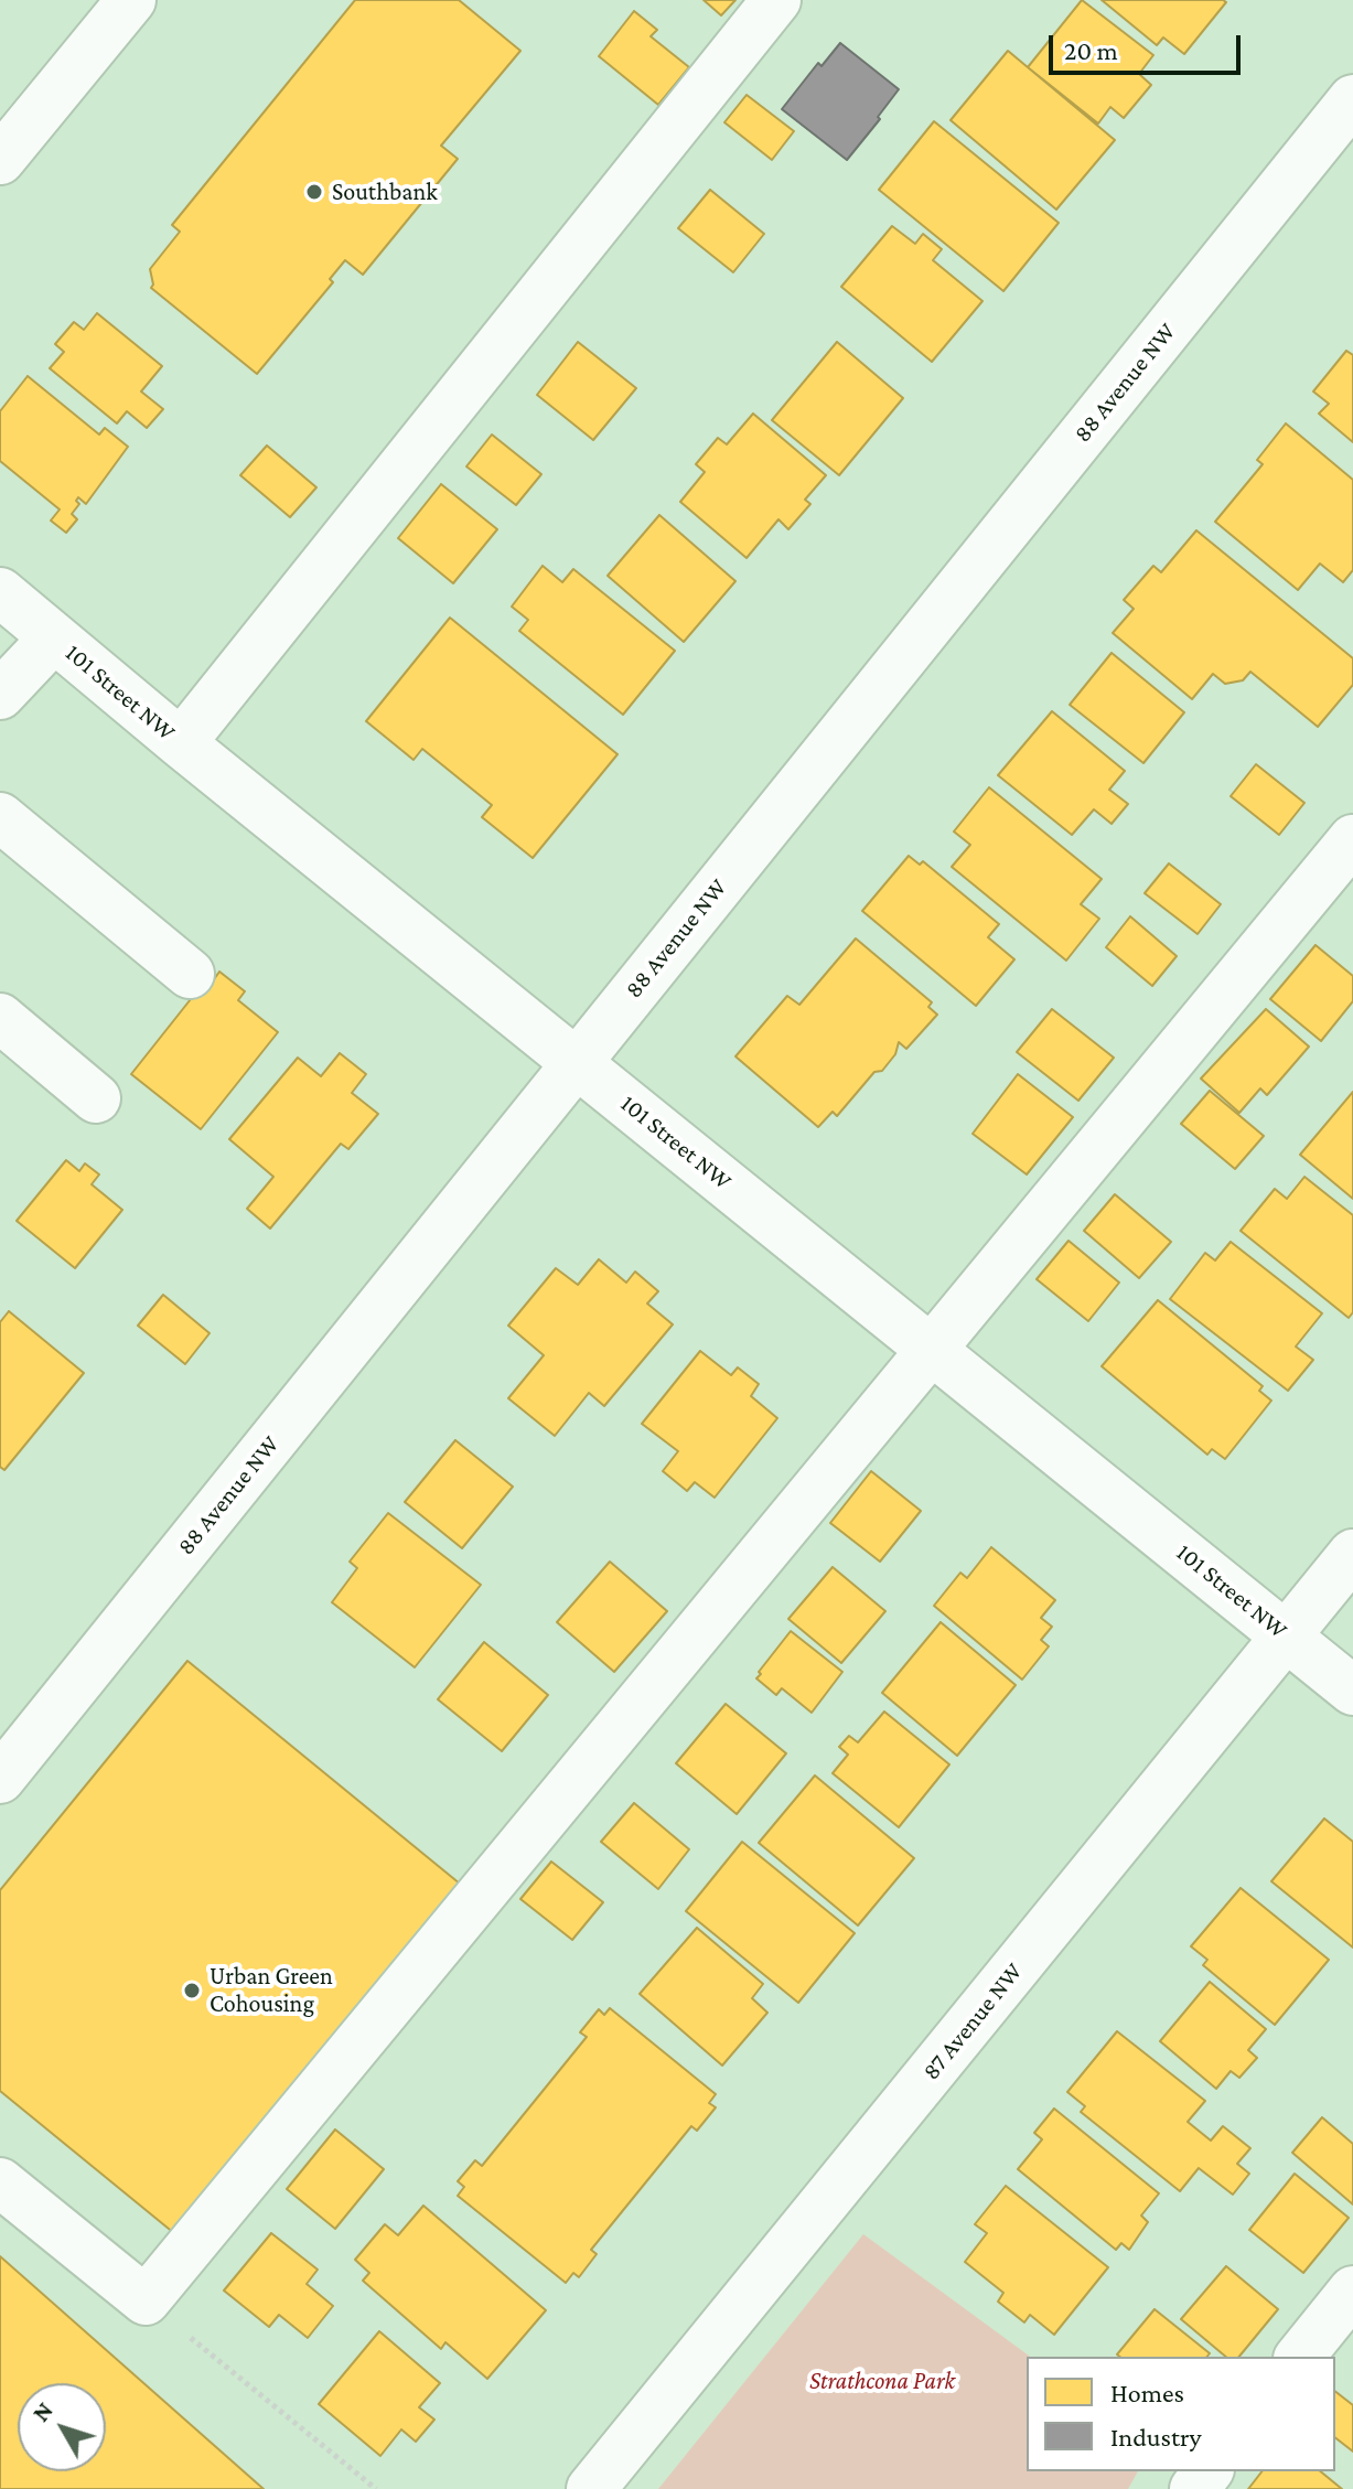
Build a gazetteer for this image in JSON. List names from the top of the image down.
{
  "streets": {
    "street": ["88 Avenue NW", "101 Street NW", "87 Avenue NW"]
  },
  "crossings": [
    ["88 Avenue NW", "101 Street NW"],
    ["101 Street NW", "87 Avenue NW"]
  ],
  "parks": ["Strathcona Park"],
  "places": ["Southbank", "Urban Green Cohousing"],
  "legend": ["Homes", "Industry"],
  "scale_bar": "20 m",
  "north": "top left"
}
